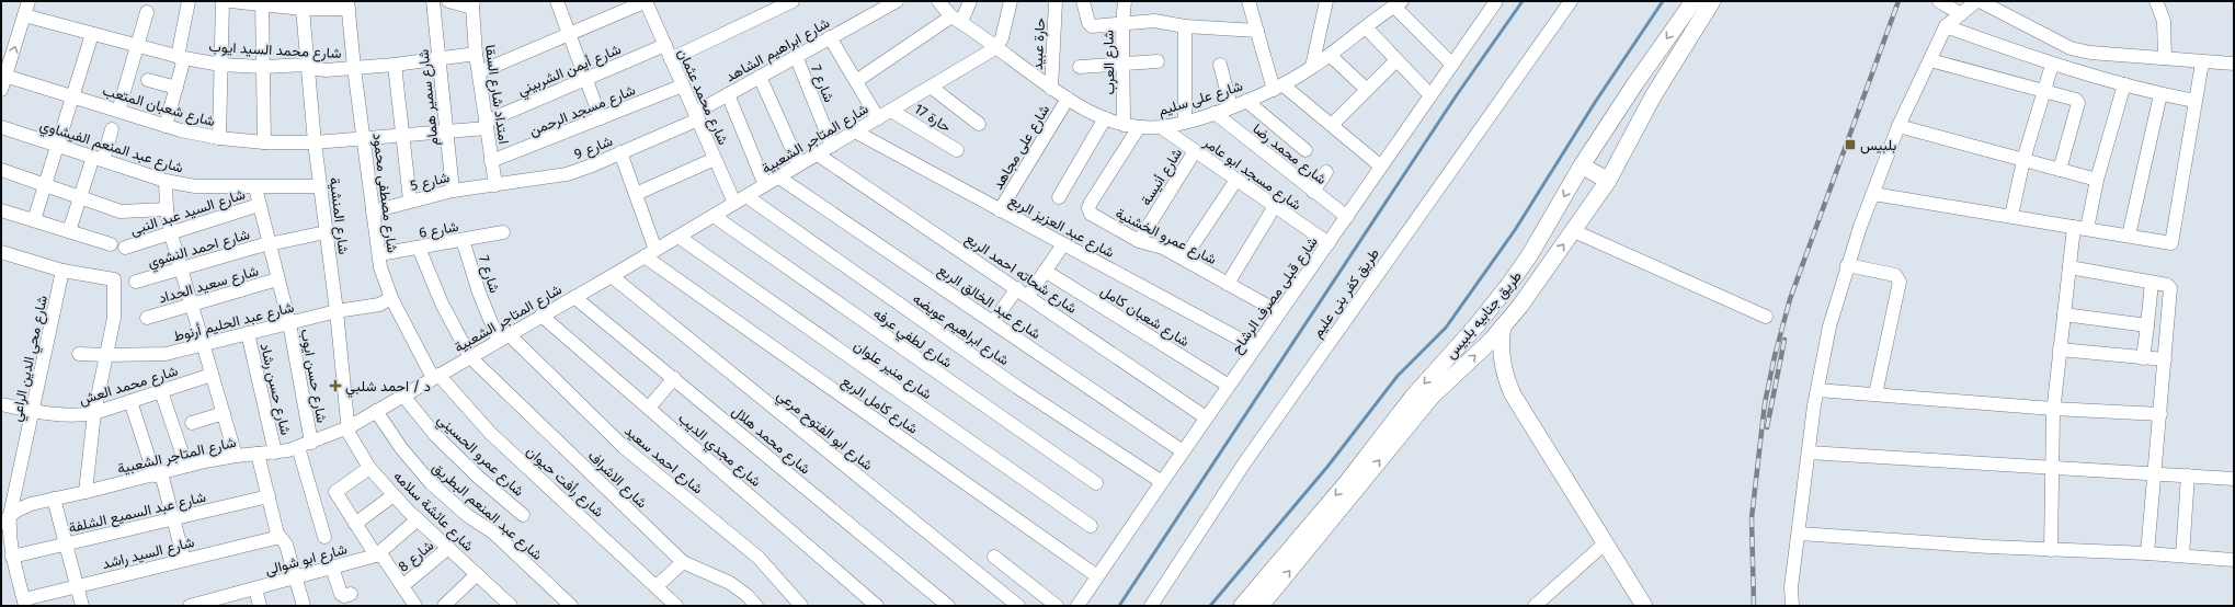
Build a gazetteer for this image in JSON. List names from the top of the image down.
{
  "streets": {
    "main road": ["طريق جنابيه بلبيس"],
    "street": [
      "حارة عبيد",
      "شارع محمد السيد ايوب",
      "شارع ابراهيم الشاهد",
      "شارع العرب",
      "شارع أيمن الشربيني",
      "شارع 7",
      "امتداد شارع السقا",
      "شارع محمد عثمان",
      "شارع سمير همام",
      "شارع على سليم",
      "شارع شعبان المتعب",
      "شارع مسجد الرحمن",
      "حارة 17",
      "شارع المتاجر الشعبية",
      "شارع عبد المنعم الفيشاوي",
      "شارع 9",
      "شارع على مجاهد",
      "شارع محمد رضا",
      "شارع مسجد ابو عامر",
      "شارع أنيسة",
      "شارع 5",
      "شارع مصطفى محمود",
      "شارع السيد عبد النبى",
      "شارع المنشية",
      "شارع عبد العزيز الربع",
      "شارع 6",
      "شارع عمرو الخشنية",
      "شارع احمد النشوي",
      "شارع شحاته احمد الربع",
      "شارع سعيد الحداد",
      "طريق كفر بنى عليم",
      "شارع قبلى مصرف الرشاح",
      "شارع عبد الخالق الربع",
      "شارع شعبان كامل",
      "شارع عبد الحليم أرنوط",
      "شارع ابراهيم عويضه",
      "شارع لطفي عرفه",
      "شارع محي الدين الراعي",
      "شارع منير علوان",
      "شارع حسن ايوب",
      "شارع محمد العش",
      "شارع حسن رشاد",
      "شارع كامل الربع",
      "شارع ابو الفتوح مرعي",
      "شارع محمد هلال",
      "شارع مجدي الديب",
      "شارع عمرو الحسيني",
      "شارع احمد سعيد",
      "شارع الاشراف",
      "شارع رأفت حيوان",
      "شارع عائشة سلامه",
      "شارع عبد المنعم البطريق",
      "شارع عبد السميع الشلفة",
      "شارع السيد راشد",
      "شارع 8",
      "شارع ابو شوالى"
    ]
  },
  "crossings": [
    ["حارة عبيد", "شارع على سليم"],
    ["شارع محمد السيد ايوب", "امتداد شارع السقا"],
    ["شارع محمد السيد ايوب", "شارع سمير همام"],
    ["شارع محمد السيد ايوب", "شارع مصطفى محمود"],
    ["شارع محمد السيد ايوب", "شارع المنشية"],
    ["شارع ابراهيم الشاهد", "شارع 7"],
    ["شارع ابراهيم الشاهد", "شارع محمد عثمان"],
    ["شارع ابراهيم الشاهد", "شارع 9"],
    ["شارع العرب", "شارع على سليم"],
    ["شارع أيمن الشربيني", "امتداد شارع السقا"],
    ["شارع أيمن الشربيني", "شارع محمد عثمان"],
    ["شارع أيمن الشربيني", "شارع سمير همام"],
    ["شارع أيمن الشربيني", "شارع شعبان المتعب"],
    ["شارع 7", "شارع المتاجر الشعبية"],
    ["شارع 7", "شارع 6"],
    ["شارع 7", "شارع احمد سعيد"],
    ["امتداد شارع السقا", "شارع مسجد الرحمن"],
    ["امتداد شارع السقا", "شارع 9"],
    ["امتداد شارع السقا", "شارع 5"],
    ["شارع محمد عثمان", "شارع مسجد الرحمن"],
    ["شارع محمد عثمان", "شارع المتاجر الشعبية"],
    ["شارع محمد عثمان", "شارع 9"],
    ["شارع محمد عثمان", "شارع ابراهيم عويضه"],
    ["شارع سمير همام", "شارع 5"],
    ["شارع على سليم", "شارع المتاجر الشعبية"],
    ["شارع على سليم", "شارع على مجاهد"],
    ["شارع على سليم", "شارع محمد رضا"],
    ["شارع على سليم", "شارع مسجد ابو عامر"],
    ["شارع على سليم", "شارع عمرو الخشنية"],
    ["شارع شعبان المتعب", "شارع مصطفى محمود"],
    ["شارع شعبان المتعب", "شارع المنشية"],
    ["حارة 17", "شارع المتاجر الشعبية"],
    ["شارع المتاجر الشعبية", "شارع مصطفى محمود"],
    ["شارع المتاجر الشعبية", "شارع المنشية"],
    ["شارع المتاجر الشعبية", "شارع عبد العزيز الربع"],
    ["شارع المتاجر الشعبية", "شارع شحاته احمد الربع"],
    ["شارع المتاجر الشعبية", "شارع عبد الخالق الربع"],
    ["شارع المتاجر الشعبية", "شارع ابراهيم عويضه"],
    ["شارع المتاجر الشعبية", "شارع لطفي عرفه"],
    ["شارع المتاجر الشعبية", "شارع محي الدين الراعي"],
    ["شارع المتاجر الشعبية", "شارع منير علوان"],
    ["شارع المتاجر الشعبية", "شارع حسن ايوب"],
    ["شارع المتاجر الشعبية", "شارع حسن رشاد"],
    ["شارع المتاجر الشعبية", "شارع كامل الربع"],
    ["شارع المتاجر الشعبية", "شارع ابو الفتوح مرعي"],
    ["شارع المتاجر الشعبية", "شارع محمد هلال"],
    ["شارع المتاجر الشعبية", "شارع مجدي الديب"],
    ["شارع المتاجر الشعبية", "شارع عمرو الحسيني"],
    ["شارع المتاجر الشعبية", "شارع احمد سعيد"],
    ["شارع المتاجر الشعبية", "شارع الاشراف"],
    ["شارع المتاجر الشعبية", "شارع رأفت حيوان"],
    ["شارع المتاجر الشعبية", "شارع عائشة سلامه"],
    ["شارع المتاجر الشعبية", "شارع عبد المنعم البطريق"],
    ["شارع عبد المنعم الفيشاوي", "شارع المنشية"],
    ["شارع عبد المنعم الفيشاوي", "شارع حسن ايوب"],
    ["شارع 9", "شارع 5"],
    ["شارع على مجاهد", "شارع عبد العزيز الربع"],
    ["شارع محمد رضا", "شارع قبلى مصرف الرشاح"],
    ["شارع مسجد ابو عامر", "شارع أنيسة"],
    ["شارع مسجد ابو عامر", "شارع قبلى مصرف الرشاح"],
    ["شارع أنيسة", "شارع عمرو الخشنية"],
    ["شارع 5", "شارع مصطفى محمود"],
    ["شارع مصطفى محمود", "شارع 6"],
    ["شارع مصطفى محمود", "شارع عبد الحليم أرنوط"],
    ["شارع مصطفى محمود", "شارع رأفت حيوان"],
    ["شارع السيد عبد النبى", "شارع حسن ايوب"],
    ["شارع المنشية", "شارع احمد النشوي"],
    ["شارع المنشية", "شارع عبد الحليم أرنوط"],
    ["شارع المنشية", "شارع عائشة سلامه"],
    ["شارع عبد العزيز الربع", "شارع قبلى مصرف الرشاح"],
    ["شارع 6", "شارع الاشراف"],
    ["شارع عمرو الخشنية", "شارع قبلى مصرف الرشاح"],
    ["شارع احمد النشوي", "شارع حسن ايوب"],
    ["شارع شحاته احمد الربع", "شارع قبلى مصرف الرشاح"],
    ["شارع سعيد الحداد", "شارع حسن ايوب"],
    ["شارع قبلى مصرف الرشاح", "شارع عبد الخالق الربع"],
    ["شارع قبلى مصرف الرشاح", "شارع شعبان كامل"],
    ["شارع قبلى مصرف الرشاح", "شارع ابراهيم عويضه"],
    ["شارع قبلى مصرف الرشاح", "شارع كامل الربع"],
    ["شارع عبد الحليم أرنوط", "شارع حسن ايوب"],
    ["شارع عبد الحليم أرنوط", "شارع حسن رشاد"],
    ["شارع محي الدين الراعي", "شارع محمد العش"],
    ["شارع محي الدين الراعي", "شارع عبد السميع الشلفة"],
    ["شارع محي الدين الراعي", "شارع السيد راشد"],
    ["شارع عائشة سلامه", "شارع 8"],
    ["شارع عائشة سلامه", "شارع ابو شوالى"]
  ],
  "places": {
    "transit": ["بلبيس"],
    "health": ["د / احمد شلبي"]
  }
}
